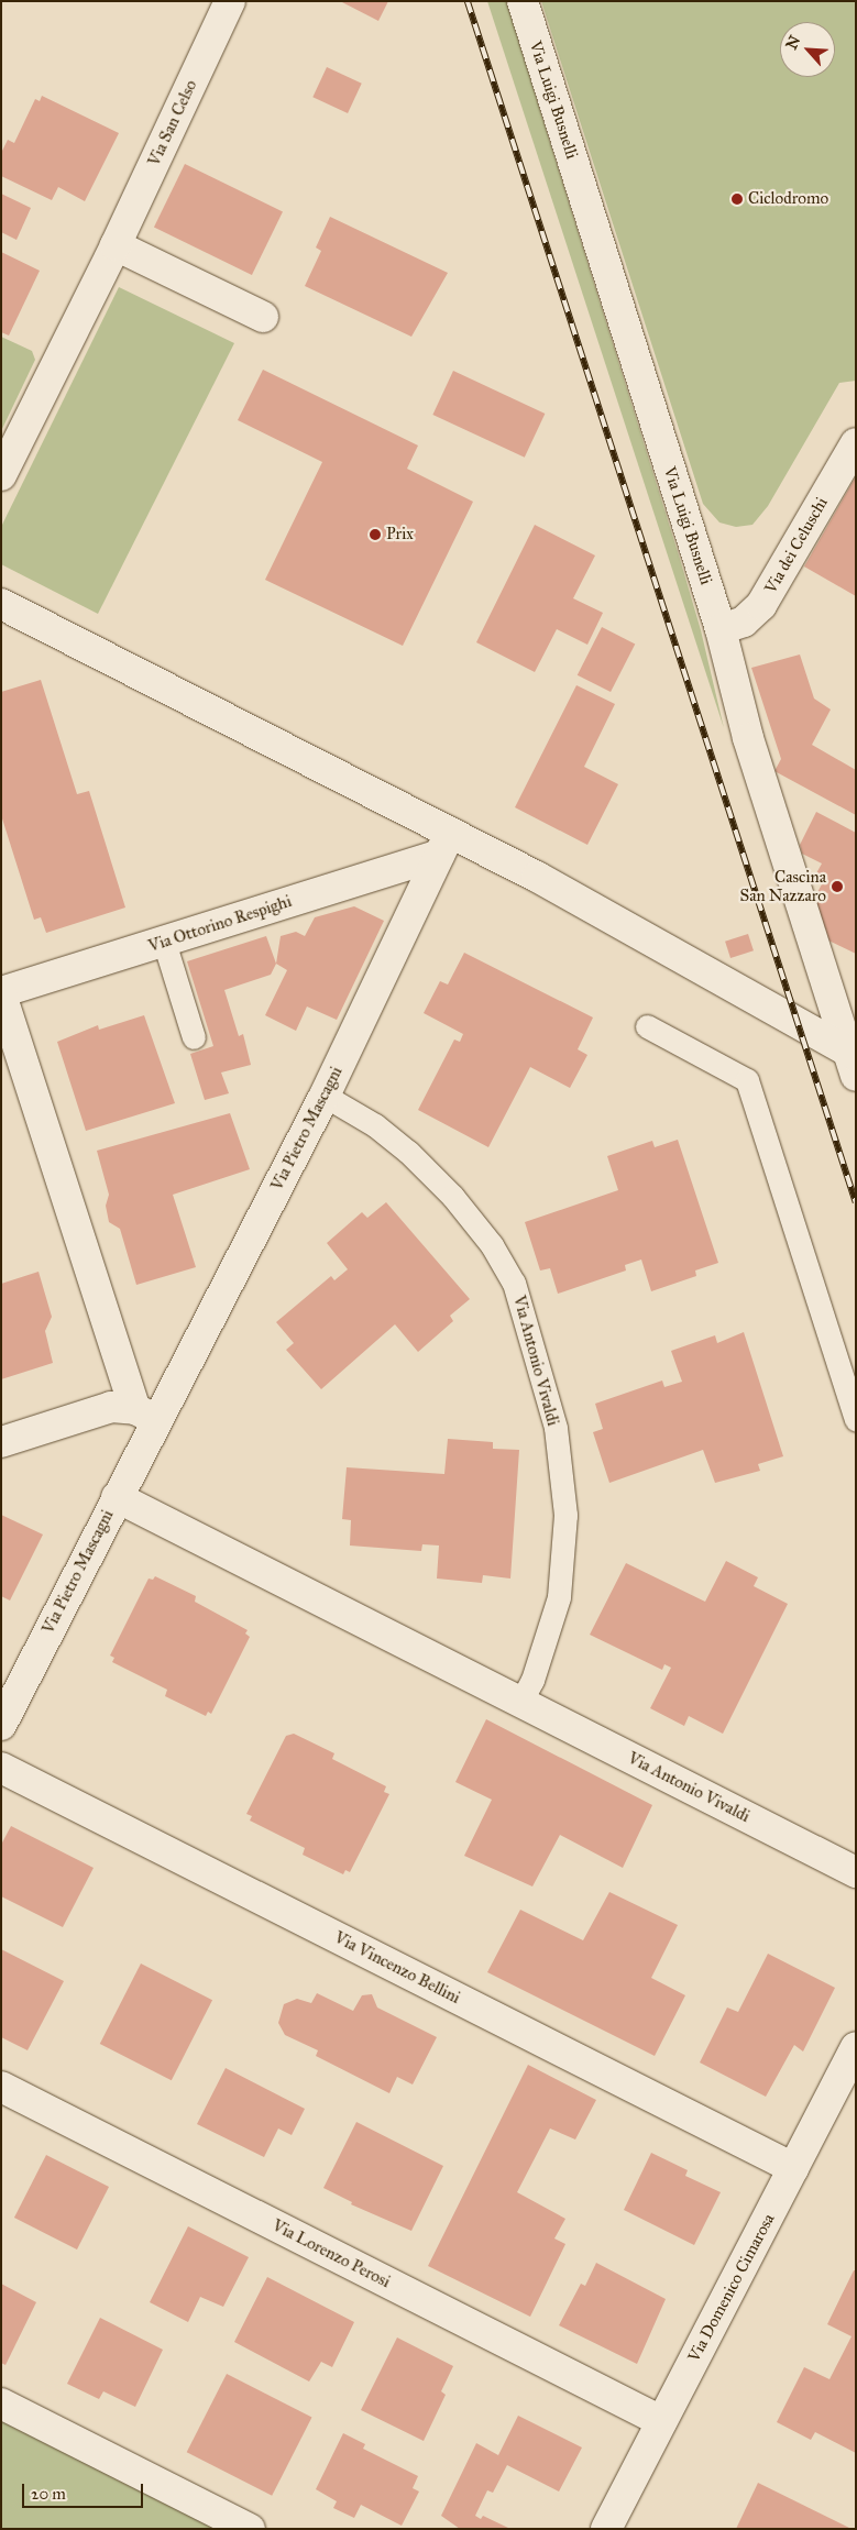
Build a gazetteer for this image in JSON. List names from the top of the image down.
{
  "streets": {
    "street": [
      "Via Luigi Busnelli",
      "Via San Celso",
      "Via dei Celuschi",
      "Via Ottorino Respighi",
      "Via Pietro Mascagni",
      "Via Antonio Vivaldi",
      "Via Vincenzo Bellini",
      "Via Lorenzo Perosi",
      "Via Domenico Cimarosa"
    ]
  },
  "crossings": [
    ["Via Luigi Busnelli", "Via dei Celuschi"],
    ["Via Ottorino Respighi", "Via Pietro Mascagni"],
    ["Via Pietro Mascagni", "Via Antonio Vivaldi"],
    ["Via Vincenzo Bellini", "Via Domenico Cimarosa"],
    ["Via Lorenzo Perosi", "Via Domenico Cimarosa"]
  ],
  "places": ["Ciclodromo", "Prix", "Cascina San Nazzaro"],
  "scale_bar": "20 m",
  "north": "top left"
}
